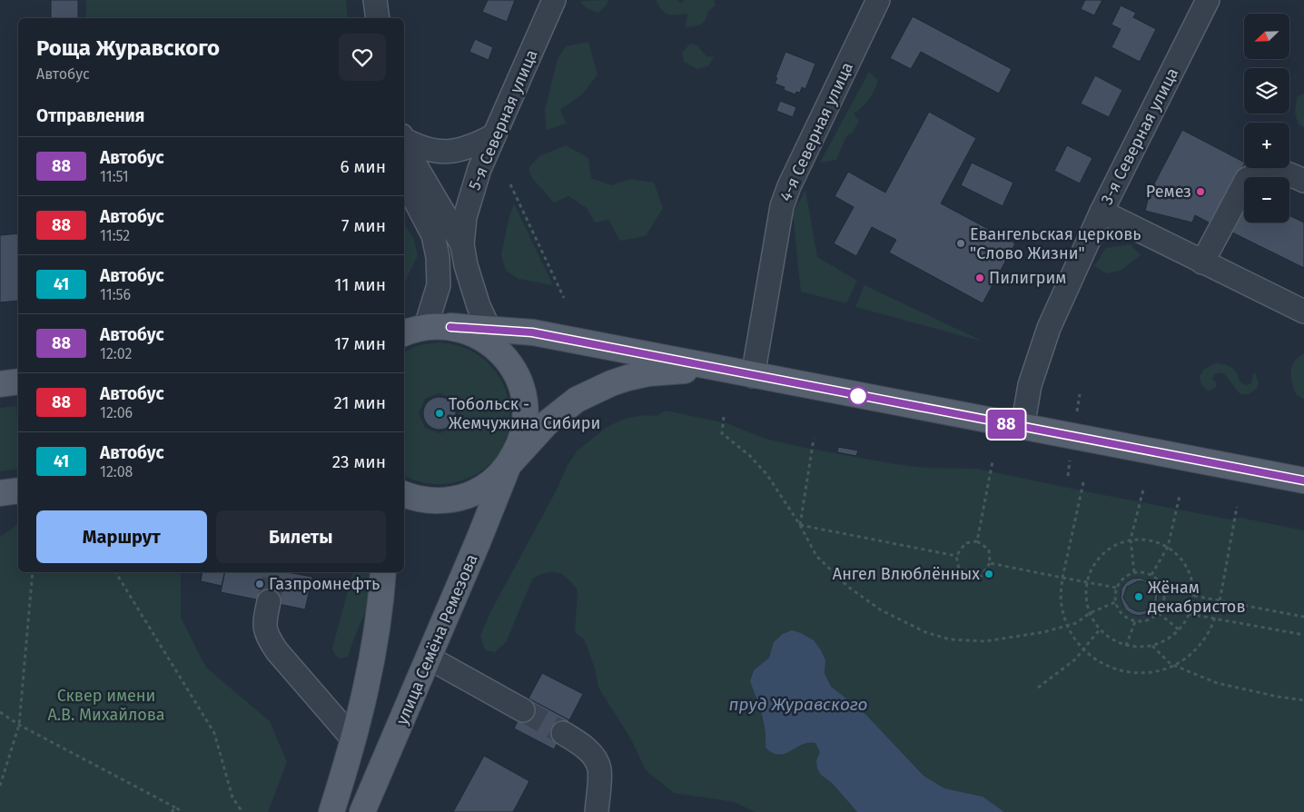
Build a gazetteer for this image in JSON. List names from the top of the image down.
{
  "streets": {
    "main road": ["улица Семёна Ремезова"],
    "street": ["5-я Северная улица", "4-я Северная улица", "3-я Северная улица"]
  },
  "water": ["пруд Журавского"],
  "parks": ["Сквер имени А.В. Михайлова"],
  "places": [
    "Ремез",
    "Евангельская церковь \"Слово Жизни\"",
    "Пилигрим",
    "Тобольск - Жемчужина Сибири",
    "Ангел Влюблённых",
    "Газпромнефть",
    "Жёнам декабристов"
  ],
  "lines": ["bus line 88"],
  "north": "bottom left",
  "page": {
    "on_map": "88",
    "map_buttons": ["+", "−"],
    "heading": [
      ["Роща Журавского", "Автобус"],
      "Отправления"
    ],
    "list": [
      {
        "mark": "88",
        "name": "Автобус",
        "note": "11:51",
        "value": "6 мин"
      },
      {
        "mark": "88",
        "name": "Автобус",
        "note": "11:52",
        "value": "7 мин"
      },
      {
        "mark": "41",
        "name": "Автобус",
        "note": "11:56",
        "value": "11 мин"
      },
      {
        "mark": "88",
        "name": "Автобус",
        "note": "12:02",
        "value": "17 мин"
      },
      {
        "mark": "88",
        "name": "Автобус",
        "note": "12:06",
        "value": "21 мин"
      },
      {
        "mark": "41",
        "name": "Автобус",
        "note": "12:08",
        "value": "23 мин"
      }
    ],
    "buttons": ["Маршрут", "Билеты"]
  }
}
